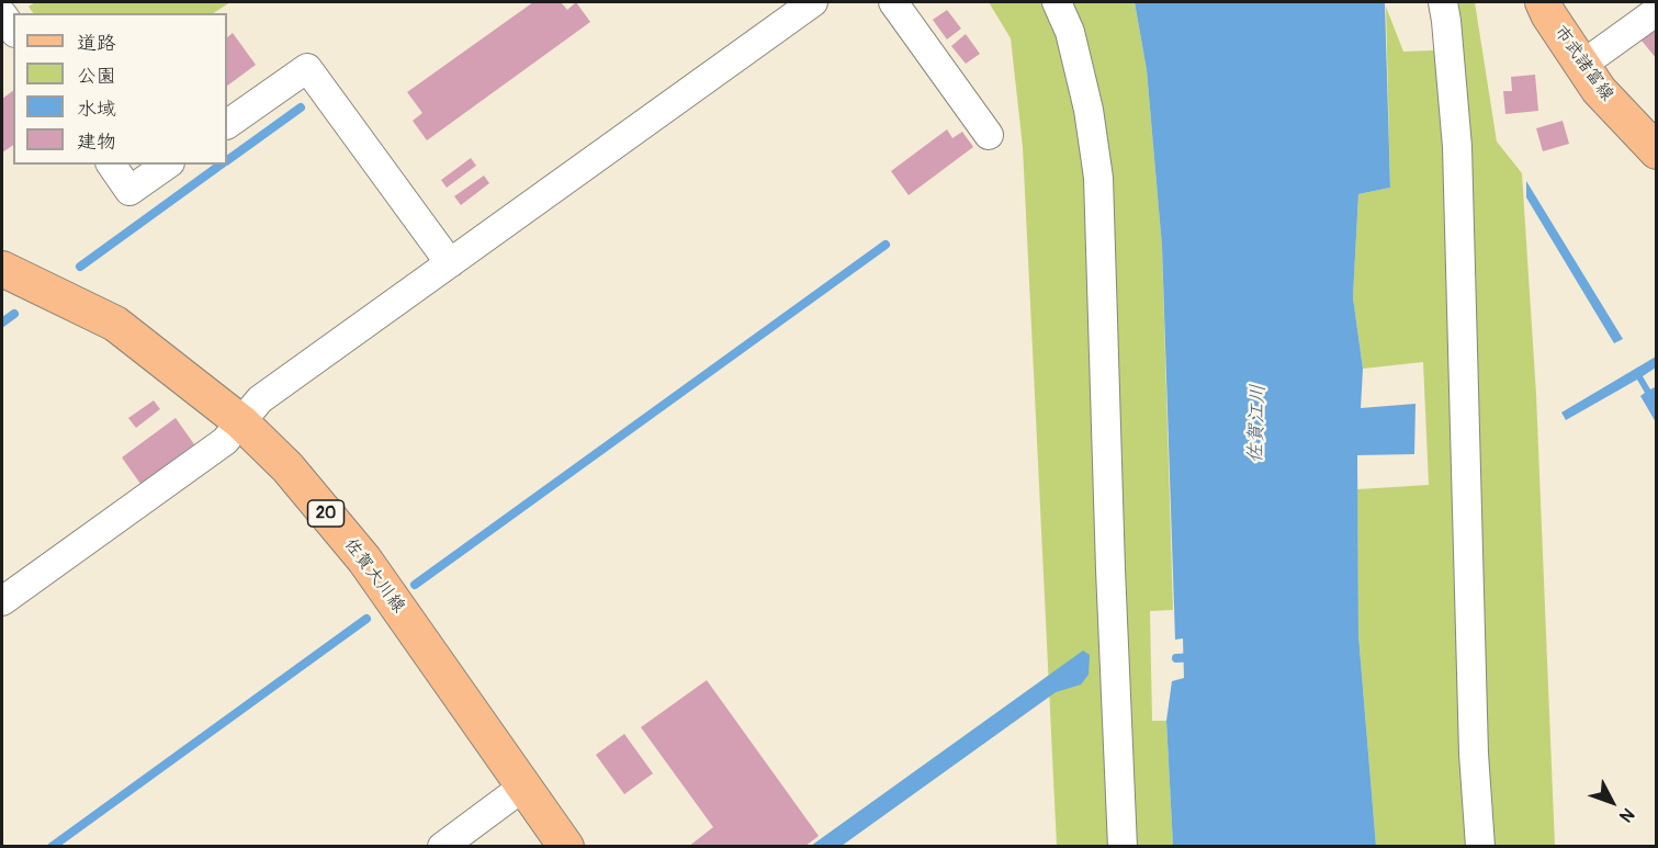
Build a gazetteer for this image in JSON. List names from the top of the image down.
{
  "streets": {
    "main road": ["市武諸富線", "20", "佐賀大川線"]
  },
  "water": ["佐賀江川"],
  "legend": [
    "道路",
    "公園",
    "水域",
    "建物"
  ],
  "north": "bottom right"
}
